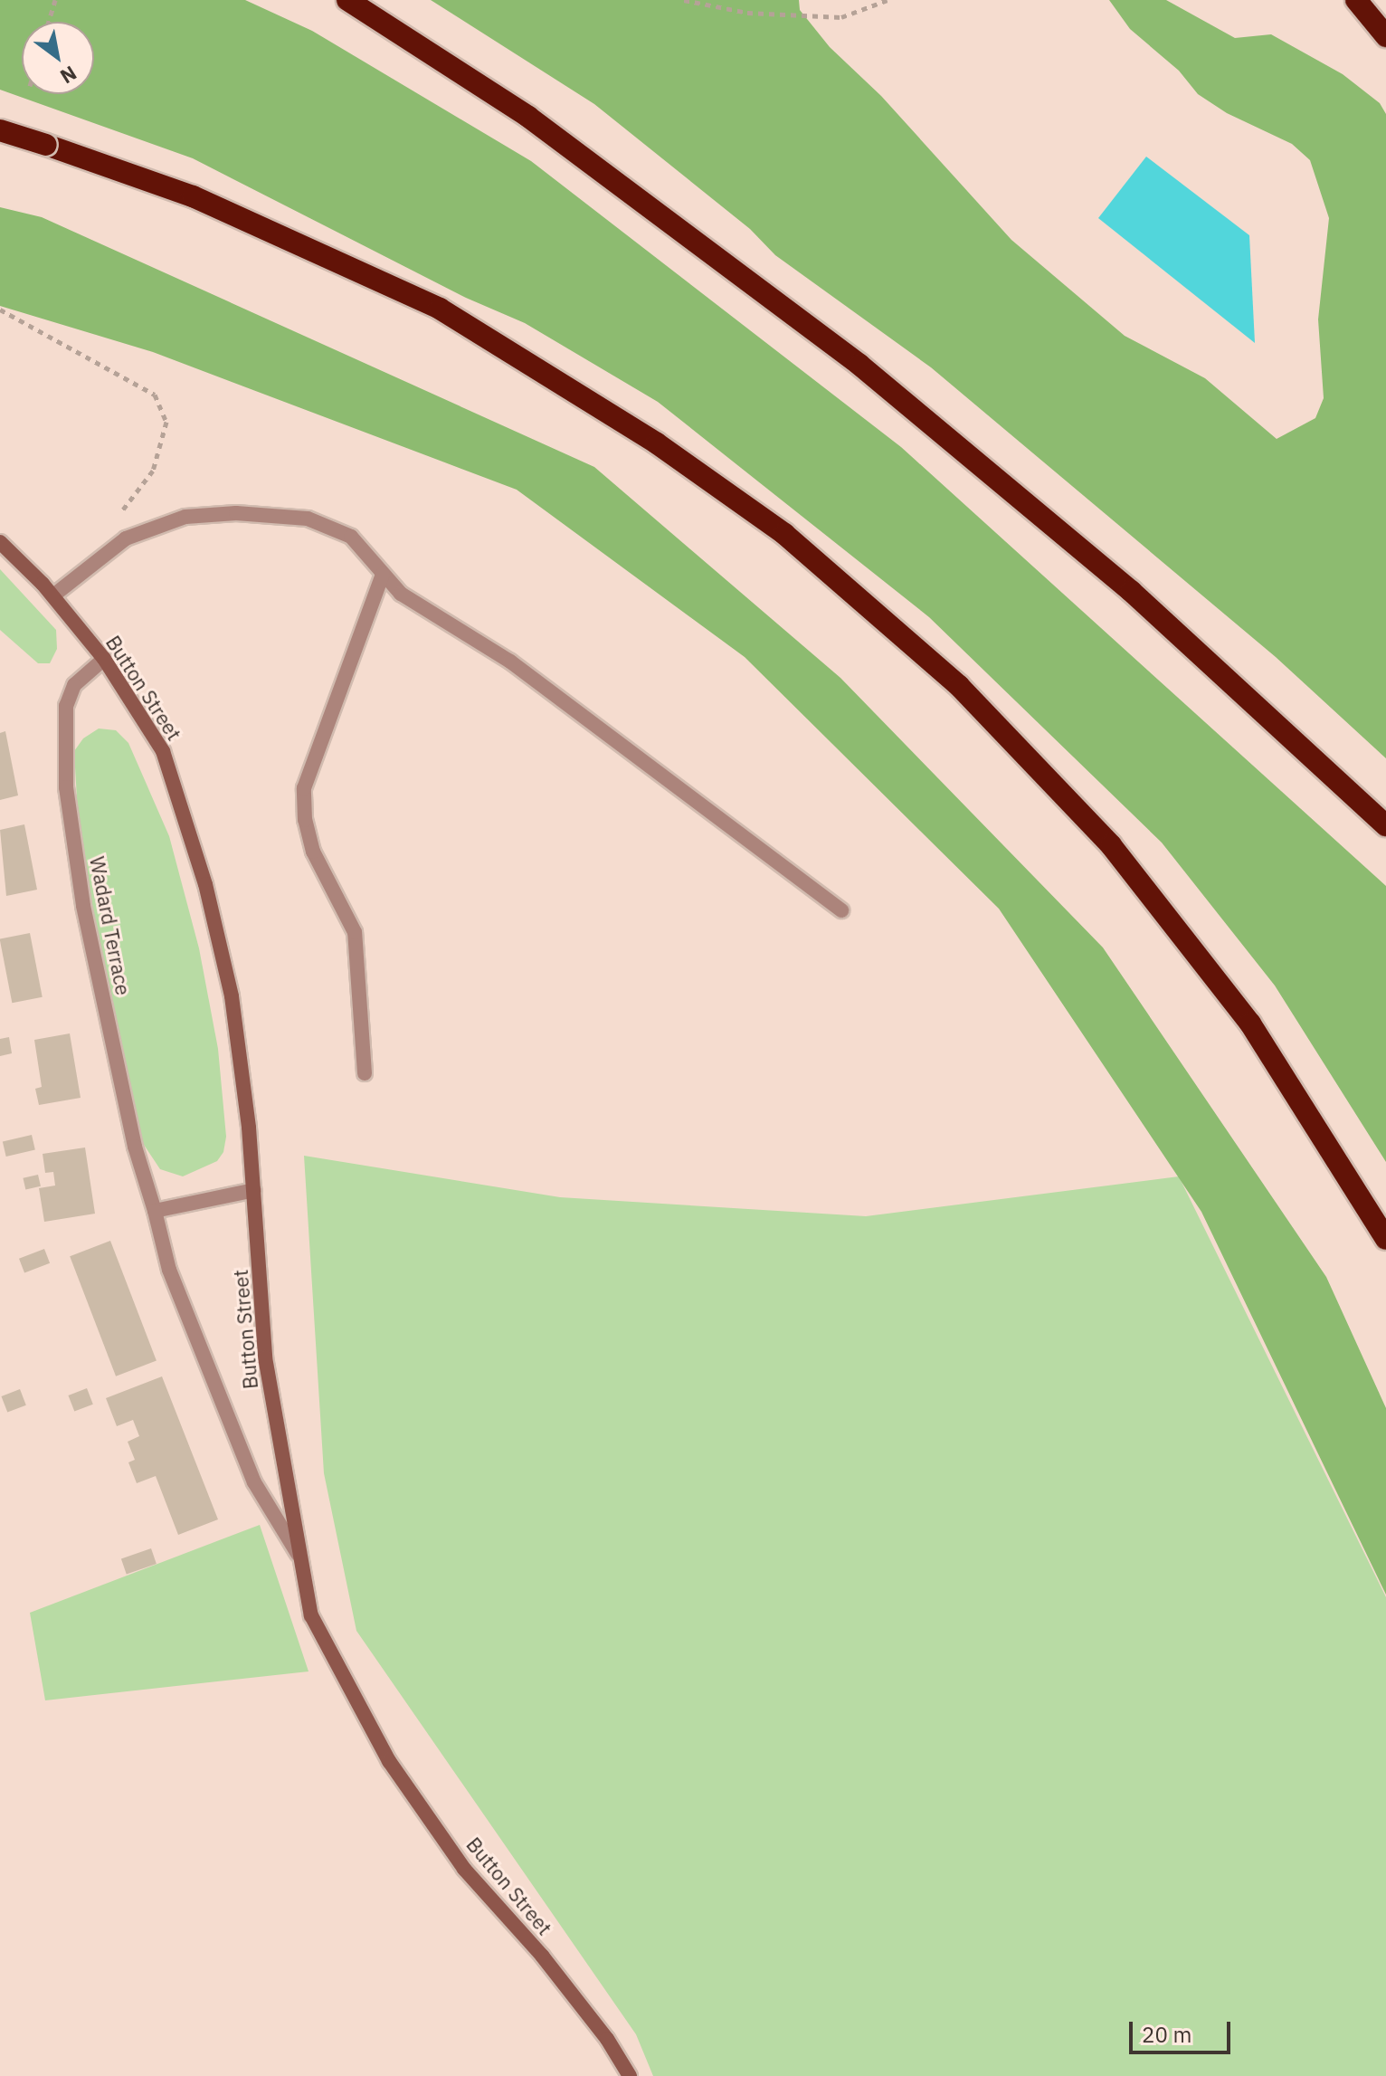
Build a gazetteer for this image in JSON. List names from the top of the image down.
{
  "streets": {
    "street": ["Button Street", "Wadard Terrace"]
  },
  "crossings": [
    ["Button Street", "Wadard Terrace"]
  ],
  "scale_bar": "20 m",
  "north": "bottom right"
}
